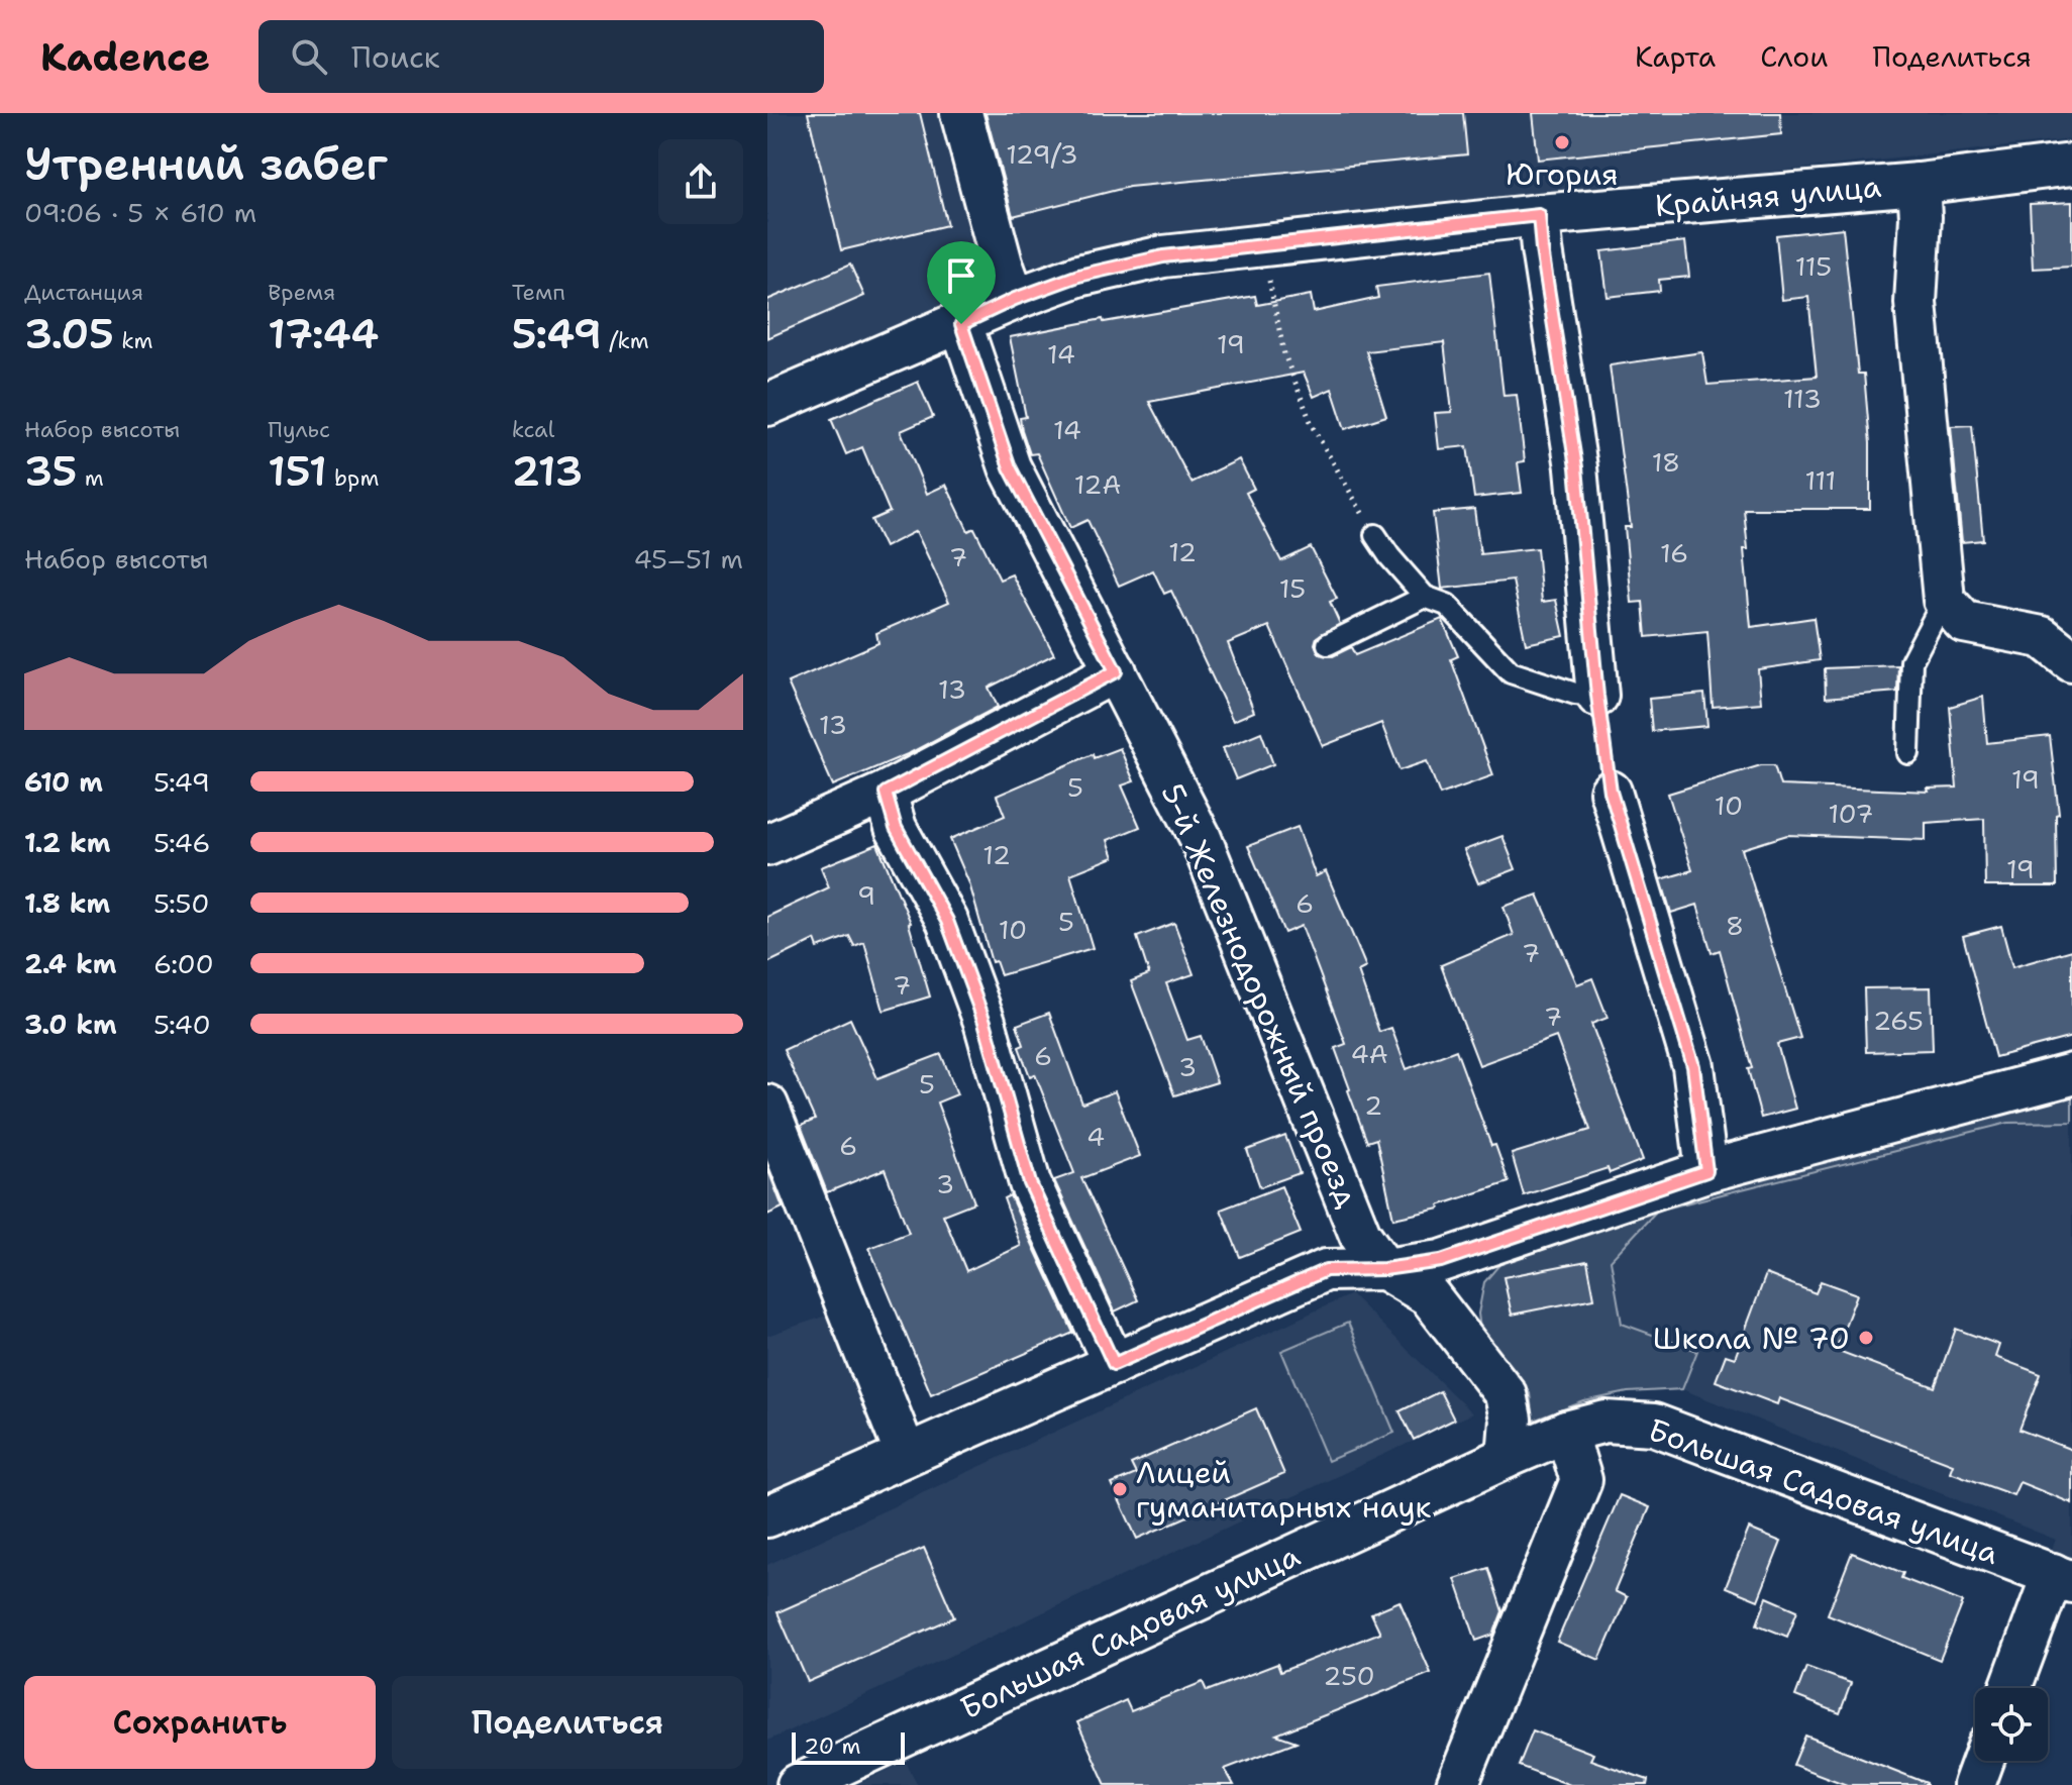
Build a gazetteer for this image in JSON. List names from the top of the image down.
{
  "streets": {
    "street": ["Крайняя улица", "5-й Железнодорожный проезд", "Большая Садовая улица"]
  },
  "crossings": [
    ["Крайняя улица", "5-й Железнодорожный проезд"]
  ],
  "places": ["Югория", "Школа № 70", "Лицей гуманитарных наук"],
  "house_numbers": [
    "129/3",
    "115",
    "19",
    "14",
    "113",
    "14",
    "18",
    "111",
    "12А",
    "12",
    "16",
    "7",
    "15",
    "13",
    "13",
    "19",
    "5",
    "10",
    "107",
    "12",
    "19",
    "9",
    "6",
    "5",
    "8",
    "10",
    "7",
    "7",
    "7",
    "265",
    "4А",
    "6",
    "3",
    "5",
    "2",
    "4",
    "6",
    "3",
    "250"
  ],
  "scale_bar": "20 m",
  "page": {
    "header": "Kadence",
    "search": "Поиск",
    "nav": ["Карта", "Слои", "Поделиться"],
    "heading": ["Утренний забег", "09:06 · 5 × 610 m"],
    "stats": [
      ["Дистанция", "3.05 km"],
      ["Время", "17:44"],
      ["Темп", "5:49 /km"],
      ["Набор высоты", "35 m"],
      ["Пульс", "151 bpm"],
      ["kcal", "213"]
    ],
    "chart": ["Набор высоты", "45–51 m"],
    "list": [
      {
        "name": "610 m",
        "note": "5:49"
      },
      {
        "name": "1.2 km",
        "note": "5:46"
      },
      {
        "name": "1.8 km",
        "note": "5:50"
      },
      {
        "name": "2.4 km",
        "note": "6:00"
      },
      {
        "name": "3.0 km",
        "note": "5:40"
      }
    ],
    "buttons": ["Сохранить", "Поделиться"],
    "scale": "20 m"
  }
}
